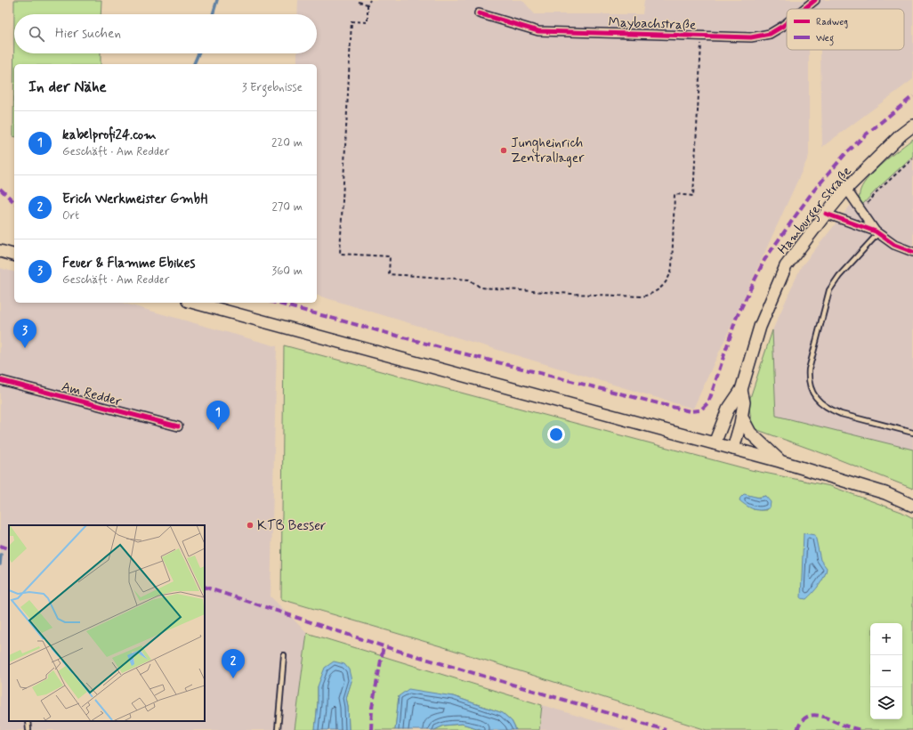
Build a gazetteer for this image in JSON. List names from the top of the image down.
{
  "streets": {
    "main road": ["Hamburger Straße"],
    "street": ["Maybachstraße", "Am Redder"]
  },
  "places": ["Jungheinrich Zentrallager", "KTB Besser"],
  "legend": ["Radweg", "Weg"],
  "page": {
    "search": "Hier suchen",
    "heading": ["In der Nähe", "3 Ergebnisse"],
    "list": [
      {
        "mark": "1",
        "name": "kabelprofi24.com",
        "note": "Geschäft · Am Redder",
        "value": "220 m"
      },
      {
        "mark": "2",
        "name": "Erich Werkmeister GmbH",
        "note": "Ort",
        "value": "270 m"
      },
      {
        "mark": "3",
        "name": "Feuer & Flamme Ebikes",
        "note": "Geschäft · Am Redder",
        "value": "360 m"
      }
    ],
    "pins": ["3", "1", "2"],
    "map_buttons": ["+", "−"]
  }
}
